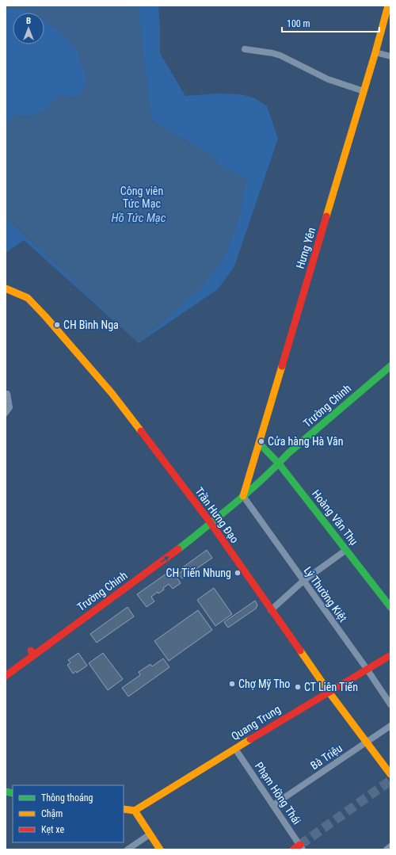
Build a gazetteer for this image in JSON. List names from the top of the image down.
{
  "streets": {
    "main road": [
      "Hưng Yên",
      "Trường Chinh",
      "Trần Hưng Đạo",
      "Hoàng Văn Thụ",
      "Quang Trung"
    ],
    "street": ["Lý Thường Kiệt", "Bà Triệu", "Phạm Hồng Thái"]
  },
  "crossings": [
    ["Hưng Yên", "Trường Chinh"],
    ["Hưng Yên", "Hoàng Văn Thụ"],
    ["Hưng Yên", "Lý Thường Kiệt"],
    ["Trường Chinh", "Trần Hưng Đạo"],
    ["Trường Chinh", "Hoàng Văn Thụ"],
    ["Trường Chinh", "Lý Thường Kiệt"],
    ["Trần Hưng Đạo", "Quang Trung"],
    ["Trần Hưng Đạo", "Bà Triệu"],
    ["Lý Thường Kiệt", "Quang Trung"],
    ["Quang Trung", "Phạm Hồng Thái"],
    ["Bà Triệu", "Phạm Hồng Thái"]
  ],
  "water": ["Hồ Tức Mạc"],
  "parks": ["Công viên Tức Mạc"],
  "places": [
    "CH Bình Nga",
    "Cửa hàng Hà Vân",
    "CH Tiến Nhung",
    "Chợ Mỹ Tho",
    "CT Liên Tiến"
  ],
  "legend": ["Thông thoáng", "Chậm", "Kẹt xe"],
  "scale_bar": "100 m",
  "north": "top"
}
